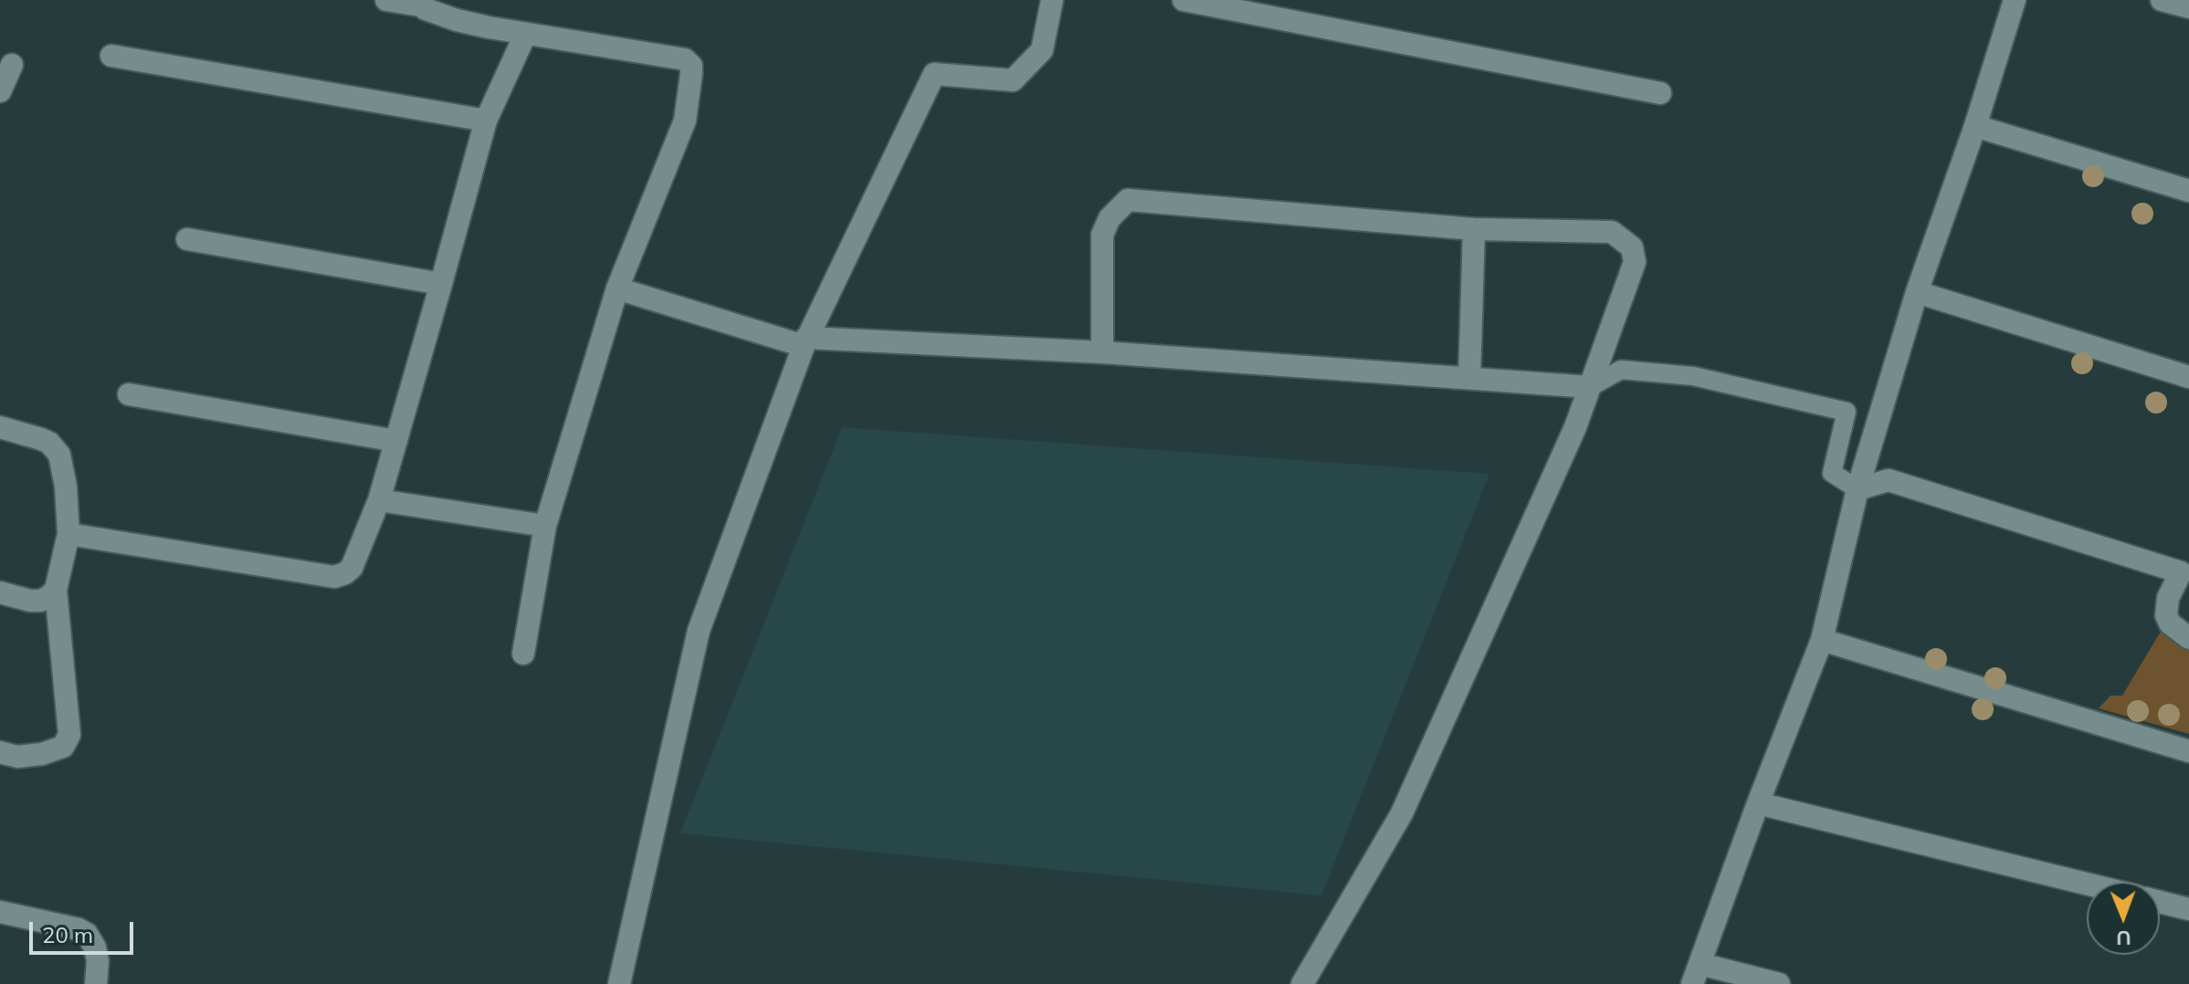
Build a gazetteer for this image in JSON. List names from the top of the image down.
{
  "scale_bar": "20 m",
  "north": "bottom"
}
